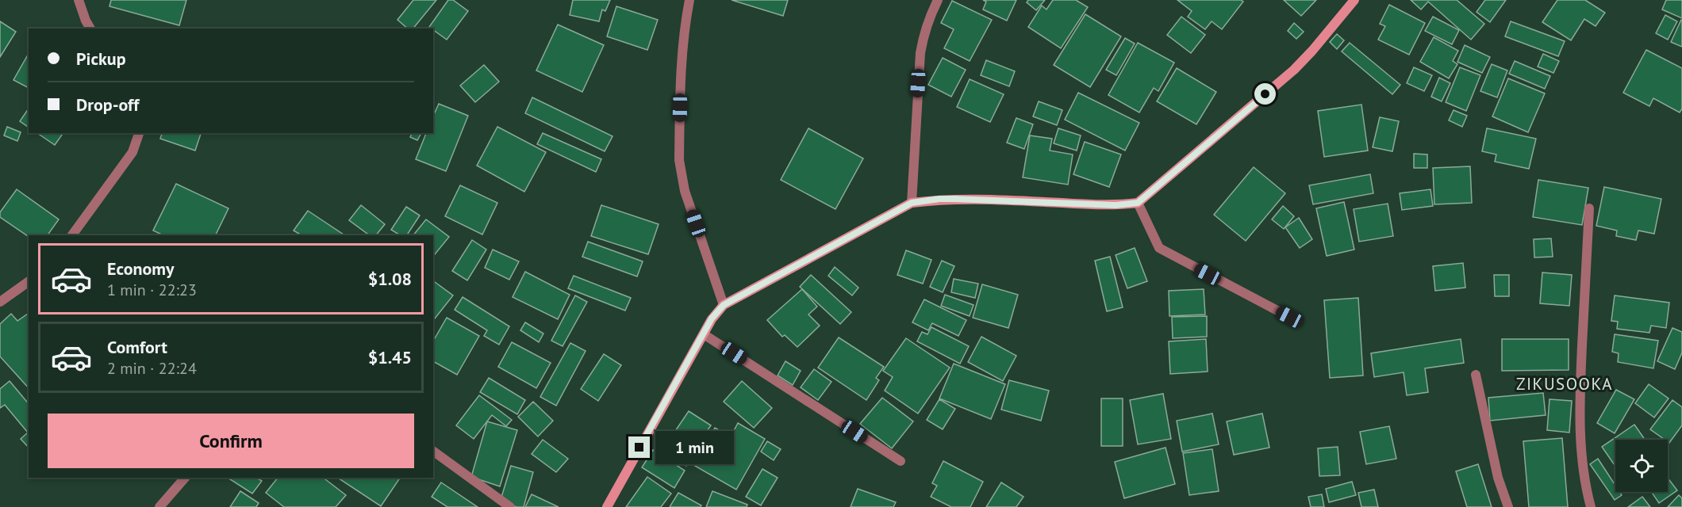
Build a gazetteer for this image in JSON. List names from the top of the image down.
{
  "districts": ["ZIKUSOOKA"],
  "page": {
    "banner": ["Pickup", "Drop-off"],
    "list": [
      {
        "name": "Economy",
        "note": "1 min · 22:23",
        "value": "$1.08"
      },
      {
        "name": "Comfort",
        "note": "2 min · 22:24",
        "value": "$1.45"
      }
    ],
    "buttons": "Confirm",
    "bubble": "1 min"
  }
}
